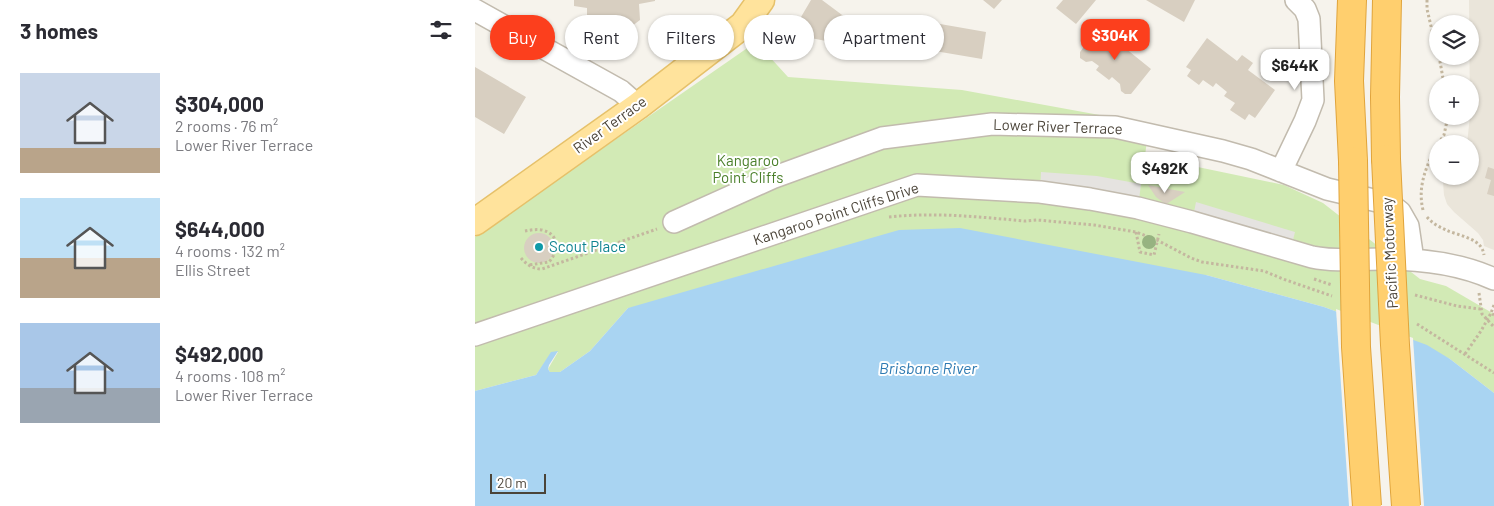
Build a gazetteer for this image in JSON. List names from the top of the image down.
{
  "streets": {
    "highway": ["Pacific Motorway"],
    "main road": ["River Terrace"],
    "street": ["Lower River Terrace", "Kangaroo Point Cliffs Drive"]
  },
  "crossings": [
    ["Lower River Terrace", "Kangaroo Point Cliffs Drive"]
  ],
  "water": ["Brisbane River"],
  "parks": ["Kangaroo Point Cliffs"],
  "places": ["Scout Place"],
  "scale_bar": "20 m",
  "page": {
    "heading": "3 homes",
    "map_buttons": ["+", "−"],
    "chip": [
      "Buy",
      "Rent",
      "Filters",
      "New",
      "Apartment"
    ],
    "price": ["$304K", "$644K", "$492K"],
    "list": [
      {
        "name": "$304,000",
        "note": "2 rooms · 76 m² · Lower River Terrace"
      },
      {
        "name": "$644,000",
        "note": "4 rooms · 132 m² · Ellis Street"
      },
      {
        "name": "$492,000",
        "note": "4 rooms · 108 m² · Lower River Terrace"
      }
    ],
    "scale": "20 m"
  }
}
